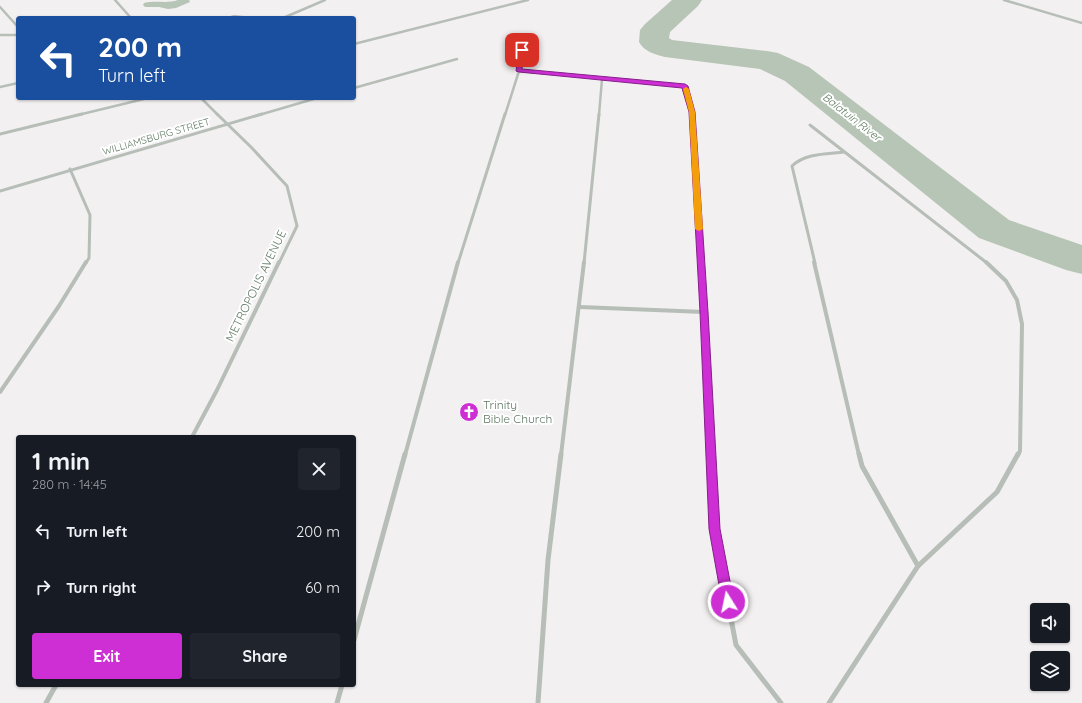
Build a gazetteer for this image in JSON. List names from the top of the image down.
{
  "streets": {
    "street": ["WILLIAMSBURG STREET", "METROPOLIS AVENUE"]
  },
  "crossings": [
    ["WILLIAMSBURG STREET", "METROPOLIS AVENUE"]
  ],
  "water": ["Balatuin River"],
  "places": {
    "church": ["Trinity Bible Church"]
  },
  "page": {
    "turn": ["200 m", "Turn left"],
    "heading": ["1 min", "280 m · 14:45"],
    "list": [
      {
        "name": "Turn left",
        "value": "200 m"
      },
      {
        "name": "Turn right",
        "value": "60 m"
      }
    ],
    "buttons": ["Exit", "Share"]
  }
}
